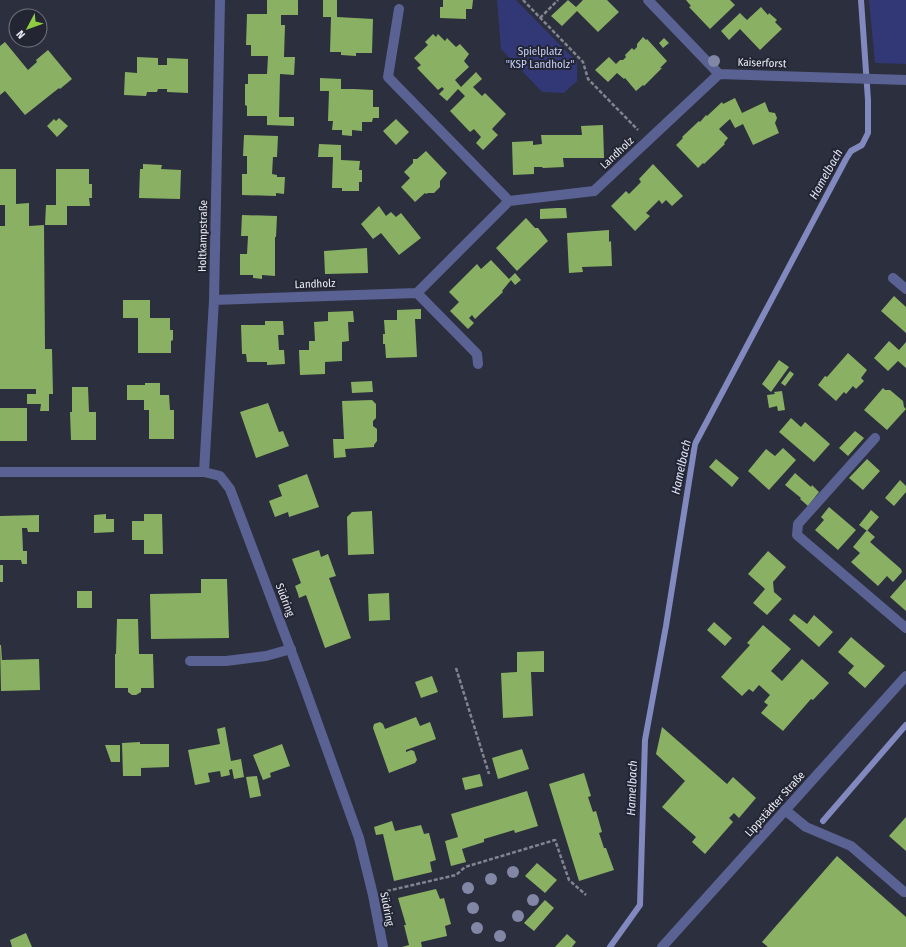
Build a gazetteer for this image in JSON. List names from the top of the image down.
{
  "streets": {
    "street": [
      "Kaiserforst",
      "Landholz",
      "Holtkampstraße",
      "Südring",
      "Lippstädter Straße"
    ]
  },
  "crossings": [
    ["Kaiserforst", "Landholz"],
    ["Landholz", "Holtkampstraße"],
    ["Holtkampstraße", "Südring"]
  ],
  "water": ["Hamelbach"],
  "parks": ["Spielplatz \"KSP Landholz\""],
  "north": "bottom left"
}
